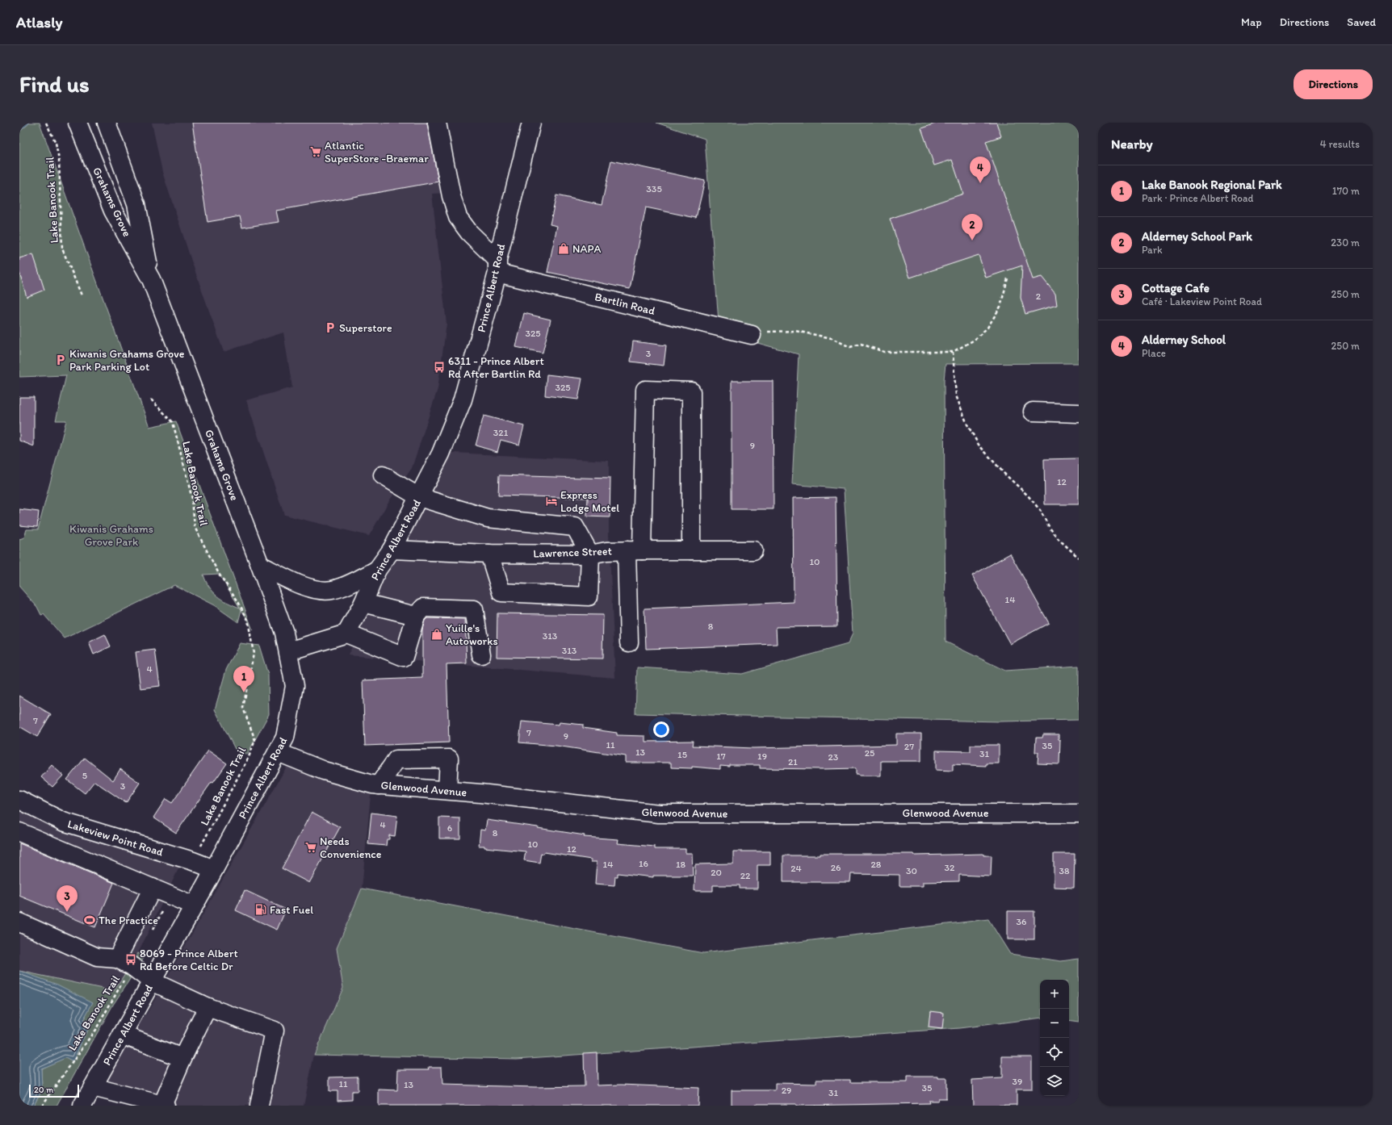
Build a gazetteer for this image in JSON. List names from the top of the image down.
{
  "streets": {
    "street": [
      "Grahams Grove",
      "Prince Albert Road",
      "Bartlin Road",
      "Lawrence Street",
      "Glenwood Avenue",
      "Lakeview Point Road"
    ],
    "path": ["Lake Banook Trail"]
  },
  "crossings": [
    ["Lake Banook Trail", "Lakeview Point Road"],
    ["Grahams Grove", "Prince Albert Road"],
    ["Prince Albert Road", "Bartlin Road"],
    ["Prince Albert Road", "Lawrence Street"],
    ["Prince Albert Road", "Glenwood Avenue"],
    ["Prince Albert Road", "Lakeview Point Road"]
  ],
  "parks": ["Kiwanis Grahams Grove Park"],
  "places": {
    "supermarket": ["Atlantic SuperStore -Braemar", "Needs Convenience"],
    "shop": ["NAPA", "Yuille's Autoworks"],
    "parking": ["Superstore", "Kiwanis Grahams Grove Park Parking Lot"],
    "bus stop": ["6311 - Prince Albert Rd After Bartlin Rd", "8069 - Prince Albert Rd Before Celtic Dr"],
    "hotel": ["Express Lodge Motel"],
    "fuel station": ["Fast Fuel"],
    "sports": ["The Practice"]
  },
  "house_numbers": [
    "335",
    "2",
    "325",
    "3",
    "325",
    "321",
    "9",
    "12",
    "10",
    "14",
    "8",
    "313",
    "313",
    "4",
    "7",
    "7",
    "9",
    "11",
    "35",
    "27",
    "13",
    "25",
    "31",
    "15",
    "17",
    "19",
    "23",
    "21",
    "5",
    "3",
    "4",
    "6",
    "8",
    "10",
    "12",
    "16",
    "14",
    "18",
    "28",
    "26",
    "32",
    "24",
    "30",
    "38",
    "20",
    "22",
    "36",
    "39",
    "11",
    "13",
    "35",
    "29",
    "31"
  ],
  "scale_bar": "20 m",
  "page": {
    "header": "Atlasly",
    "nav": ["Map", "Directions", "Saved"],
    "buttons": "Directions",
    "title": "Find us",
    "heading": ["Nearby", "4 results"],
    "pins": [
      "4",
      "2",
      "1",
      "3"
    ],
    "list": [
      {
        "mark": "1",
        "name": "Lake Banook Regional Park",
        "note": "Park · Prince Albert Road",
        "value": "170 m"
      },
      {
        "mark": "2",
        "name": "Alderney School Park",
        "note": "Park",
        "value": "230 m"
      },
      {
        "mark": "3",
        "name": "Cottage Cafe",
        "note": "Café · Lakeview Point Road",
        "value": "250 m"
      },
      {
        "mark": "4",
        "name": "Alderney School",
        "note": "Place",
        "value": "250 m"
      }
    ],
    "map_buttons": ["+", "−"],
    "scale": "20 m"
  }
}
